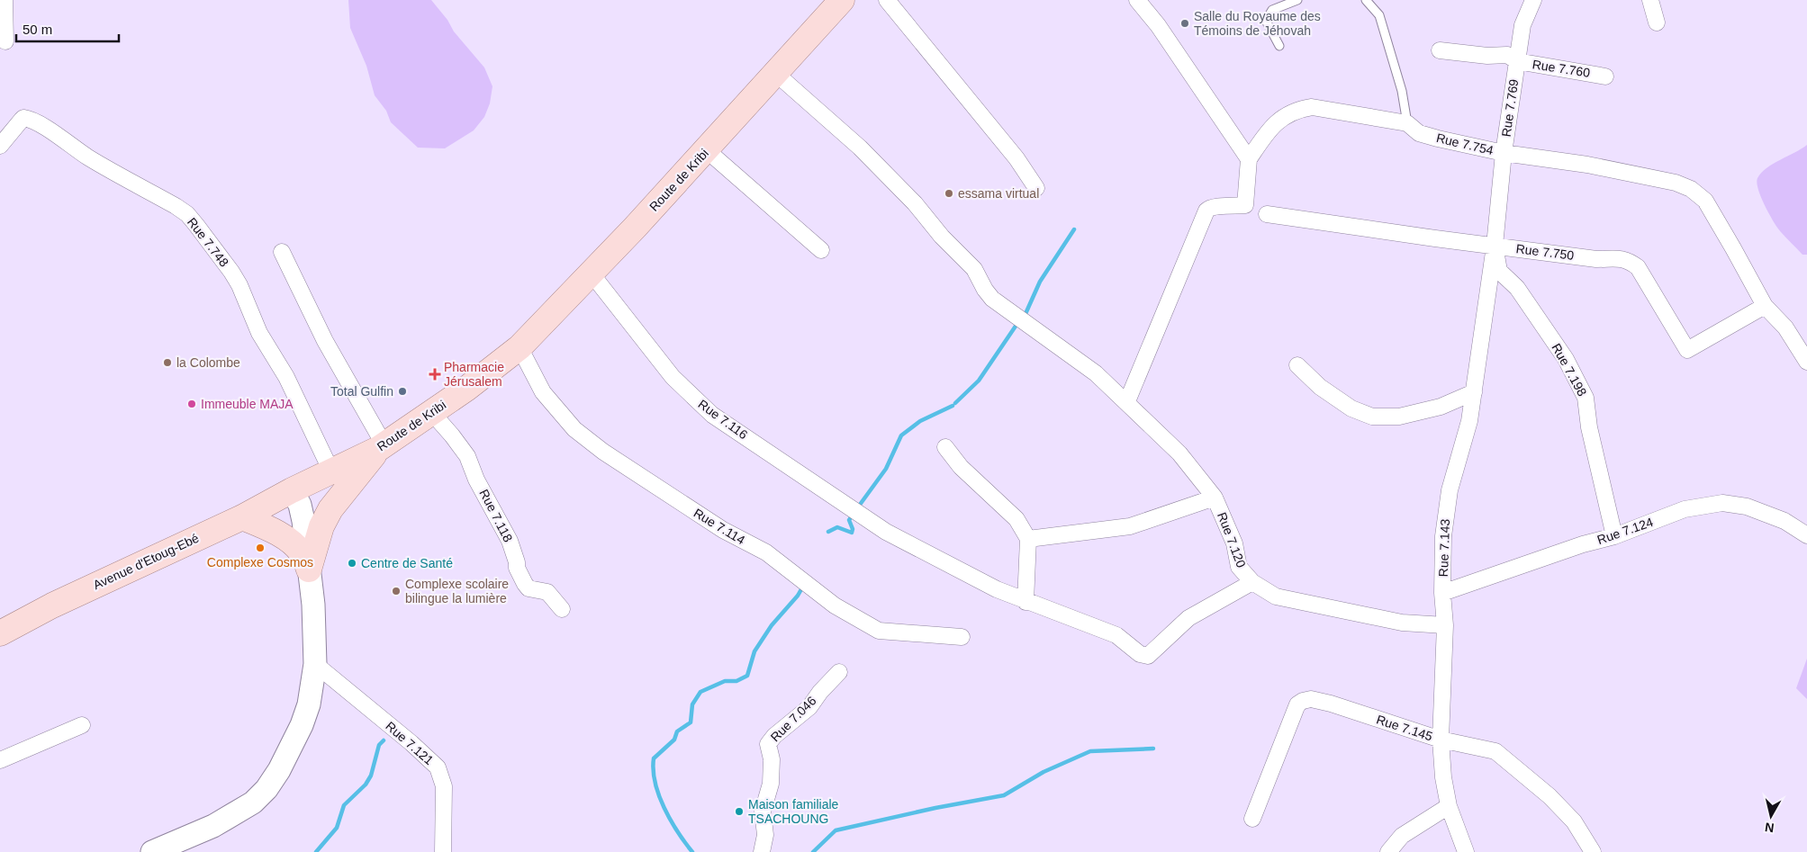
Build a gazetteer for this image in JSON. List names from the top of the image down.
{
  "streets": {
    "main road": ["Route de Kribi", "Avenue d'Etoug-Ebé"],
    "street": [
      "Rue 7.760",
      "Rue 7.769",
      "Rue 7.754",
      "Rue 7.748",
      "Rue 7.750",
      "Rue 7.198",
      "Rue 7.116",
      "Rue 7.118",
      "Rue 7.114",
      "Rue 7.124",
      "Rue 7.120",
      "Rue 7.143",
      "Rue 7.046",
      "Rue 7.145",
      "Rue 7.121"
    ]
  },
  "crossings": [
    ["Rue 7.760", "Rue 7.769"],
    ["Rue 7.769", "Rue 7.754"],
    ["Rue 7.769", "Rue 7.750"],
    ["Rue 7.769", "Rue 7.198"],
    ["Rue 7.769", "Rue 7.143"],
    ["Rue 7.754", "Rue 7.750"],
    ["Route de Kribi", "Rue 7.748"],
    ["Route de Kribi", "Rue 7.116"],
    ["Route de Kribi", "Rue 7.118"],
    ["Route de Kribi", "Rue 7.114"],
    ["Route de Kribi", "Avenue d'Etoug-Ebé"],
    ["Rue 7.750", "Rue 7.198"],
    ["Rue 7.750", "Rue 7.143"],
    ["Rue 7.198", "Rue 7.124"],
    ["Rue 7.198", "Rue 7.143"],
    ["Rue 7.116", "Rue 7.120"],
    ["Rue 7.124", "Rue 7.143"],
    ["Rue 7.120", "Rue 7.143"],
    ["Rue 7.143", "Rue 7.145"]
  ],
  "places": {
    "other": [
      "Salle du Royaume des Témoins de Jéhovah",
      "essama virtual",
      "la Colombe",
      "Total Gulfin",
      "Immeuble MAJA",
      "Complexe Cosmos",
      "Centre de Santé",
      "Complexe scolaire bilingue la lumière",
      "Maison familiale TSACHOUNG"
    ],
    "health": ["Pharmacie Jérusalem"]
  },
  "scale_bar": "50 m",
  "north": "bottom"
}
